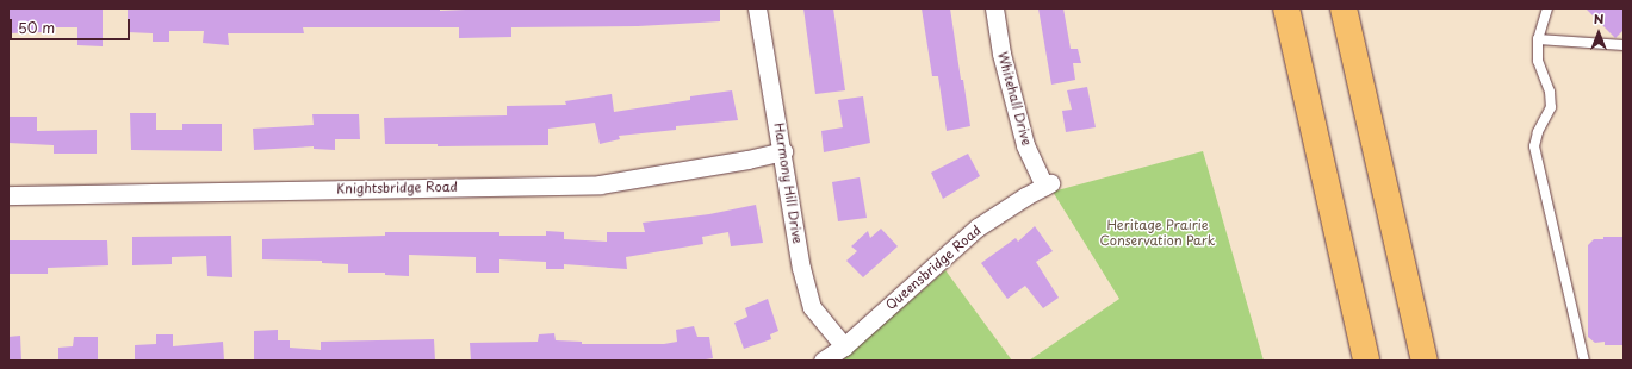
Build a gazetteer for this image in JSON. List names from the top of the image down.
{
  "streets": {
    "street": [
      "Whitehall Drive",
      "Harmony Hill Drive",
      "Knightsbridge Road",
      "Queensbridge Road"
    ]
  },
  "crossings": [
    ["Whitehall Drive", "Queensbridge Road"],
    ["Harmony Hill Drive", "Knightsbridge Road"],
    ["Harmony Hill Drive", "Queensbridge Road"]
  ],
  "parks": ["Heritage Prairie Conservation Park"],
  "scale_bar": "50 m",
  "north": "top"
}
